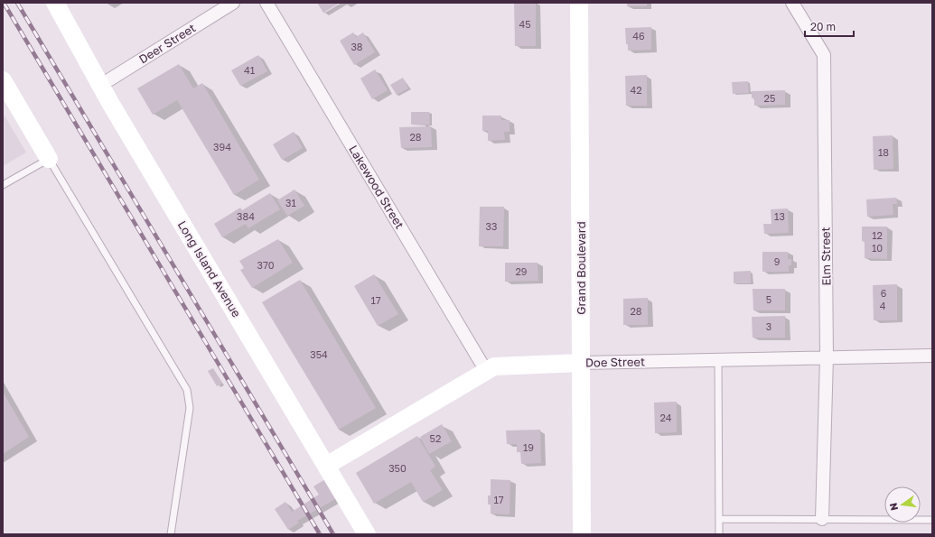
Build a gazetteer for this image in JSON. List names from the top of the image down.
{
  "streets": {
    "street": [
      "Deer Street",
      "Lakewood Street",
      "Elm Street",
      "Grand Boulevard",
      "Long Island Avenue",
      "Doe Street"
    ]
  },
  "crossings": [
    ["Deer Street", "Long Island Avenue"],
    ["Lakewood Street", "Doe Street"],
    ["Elm Street", "Doe Street"],
    ["Grand Boulevard", "Doe Street"],
    ["Long Island Avenue", "Doe Street"]
  ],
  "house_numbers": [
    "45",
    "46",
    "38",
    "41",
    "42",
    "25",
    "28",
    "394",
    "18",
    "31",
    "384",
    "13",
    "33",
    "12",
    "10",
    "9",
    "370",
    "29",
    "6",
    "5",
    "17",
    "4",
    "28",
    "3",
    "354",
    "24",
    "52",
    "19",
    "350",
    "17"
  ],
  "scale_bar": "20 m",
  "north": "left"
}
